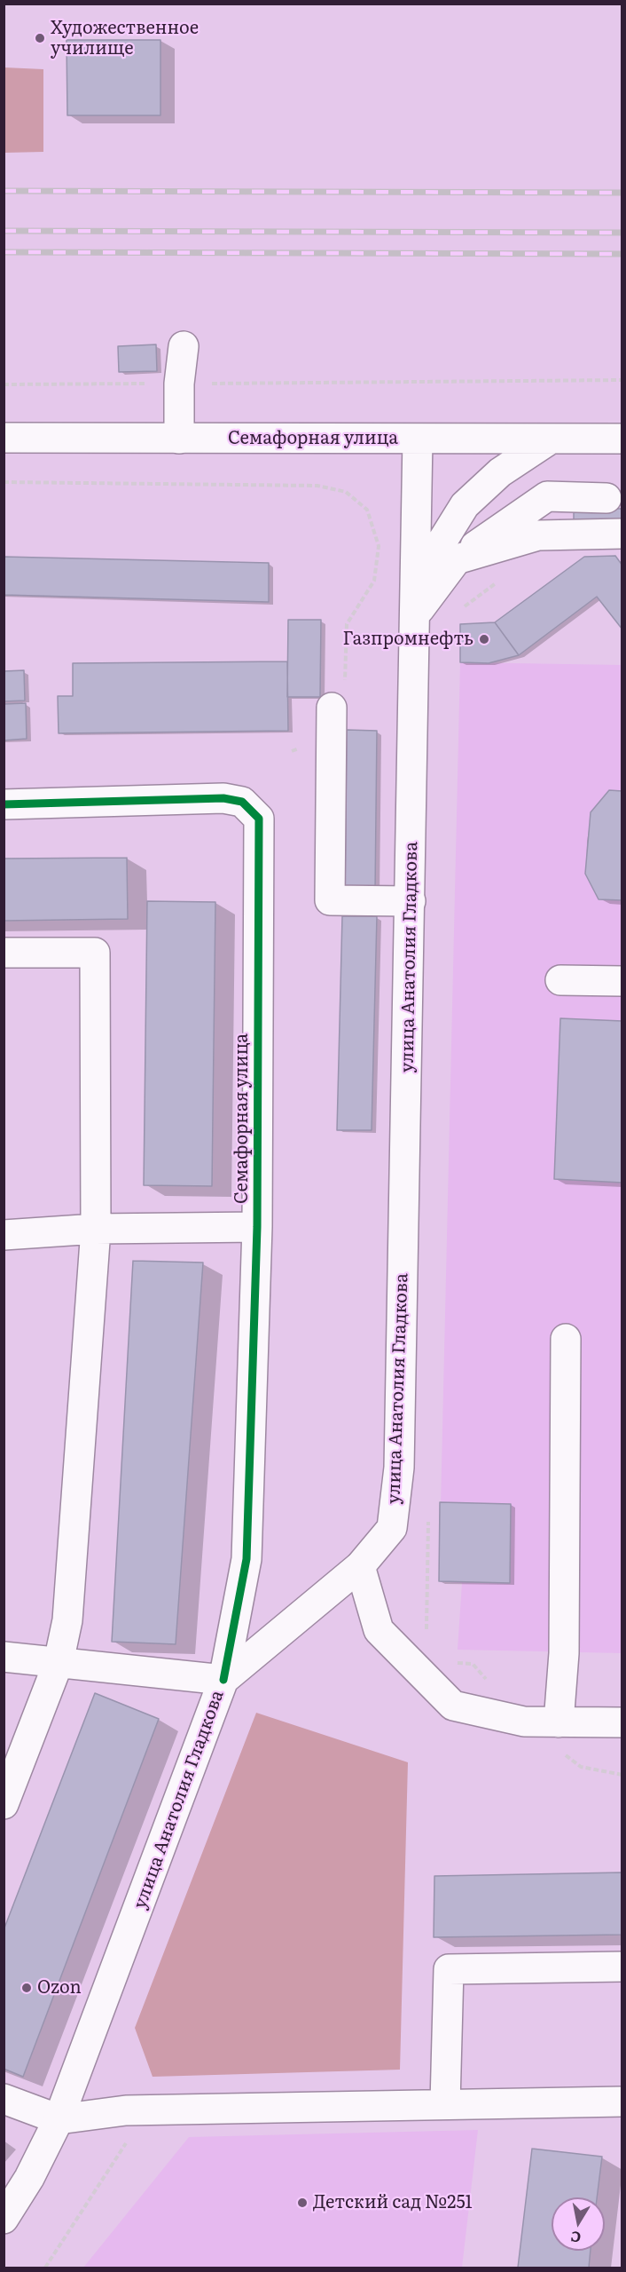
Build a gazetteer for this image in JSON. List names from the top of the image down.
{
  "streets": {
    "main road": ["Семафорная улица", "улица Анатолия Гладкова"]
  },
  "crossings": [
    ["Семафорная улица", "улица Анатолия Гладкова"]
  ],
  "places": [
    "Художественное училище",
    "Газпромнефть",
    "Ozon",
    "Детский сад №251"
  ],
  "north": "bottom"
}
